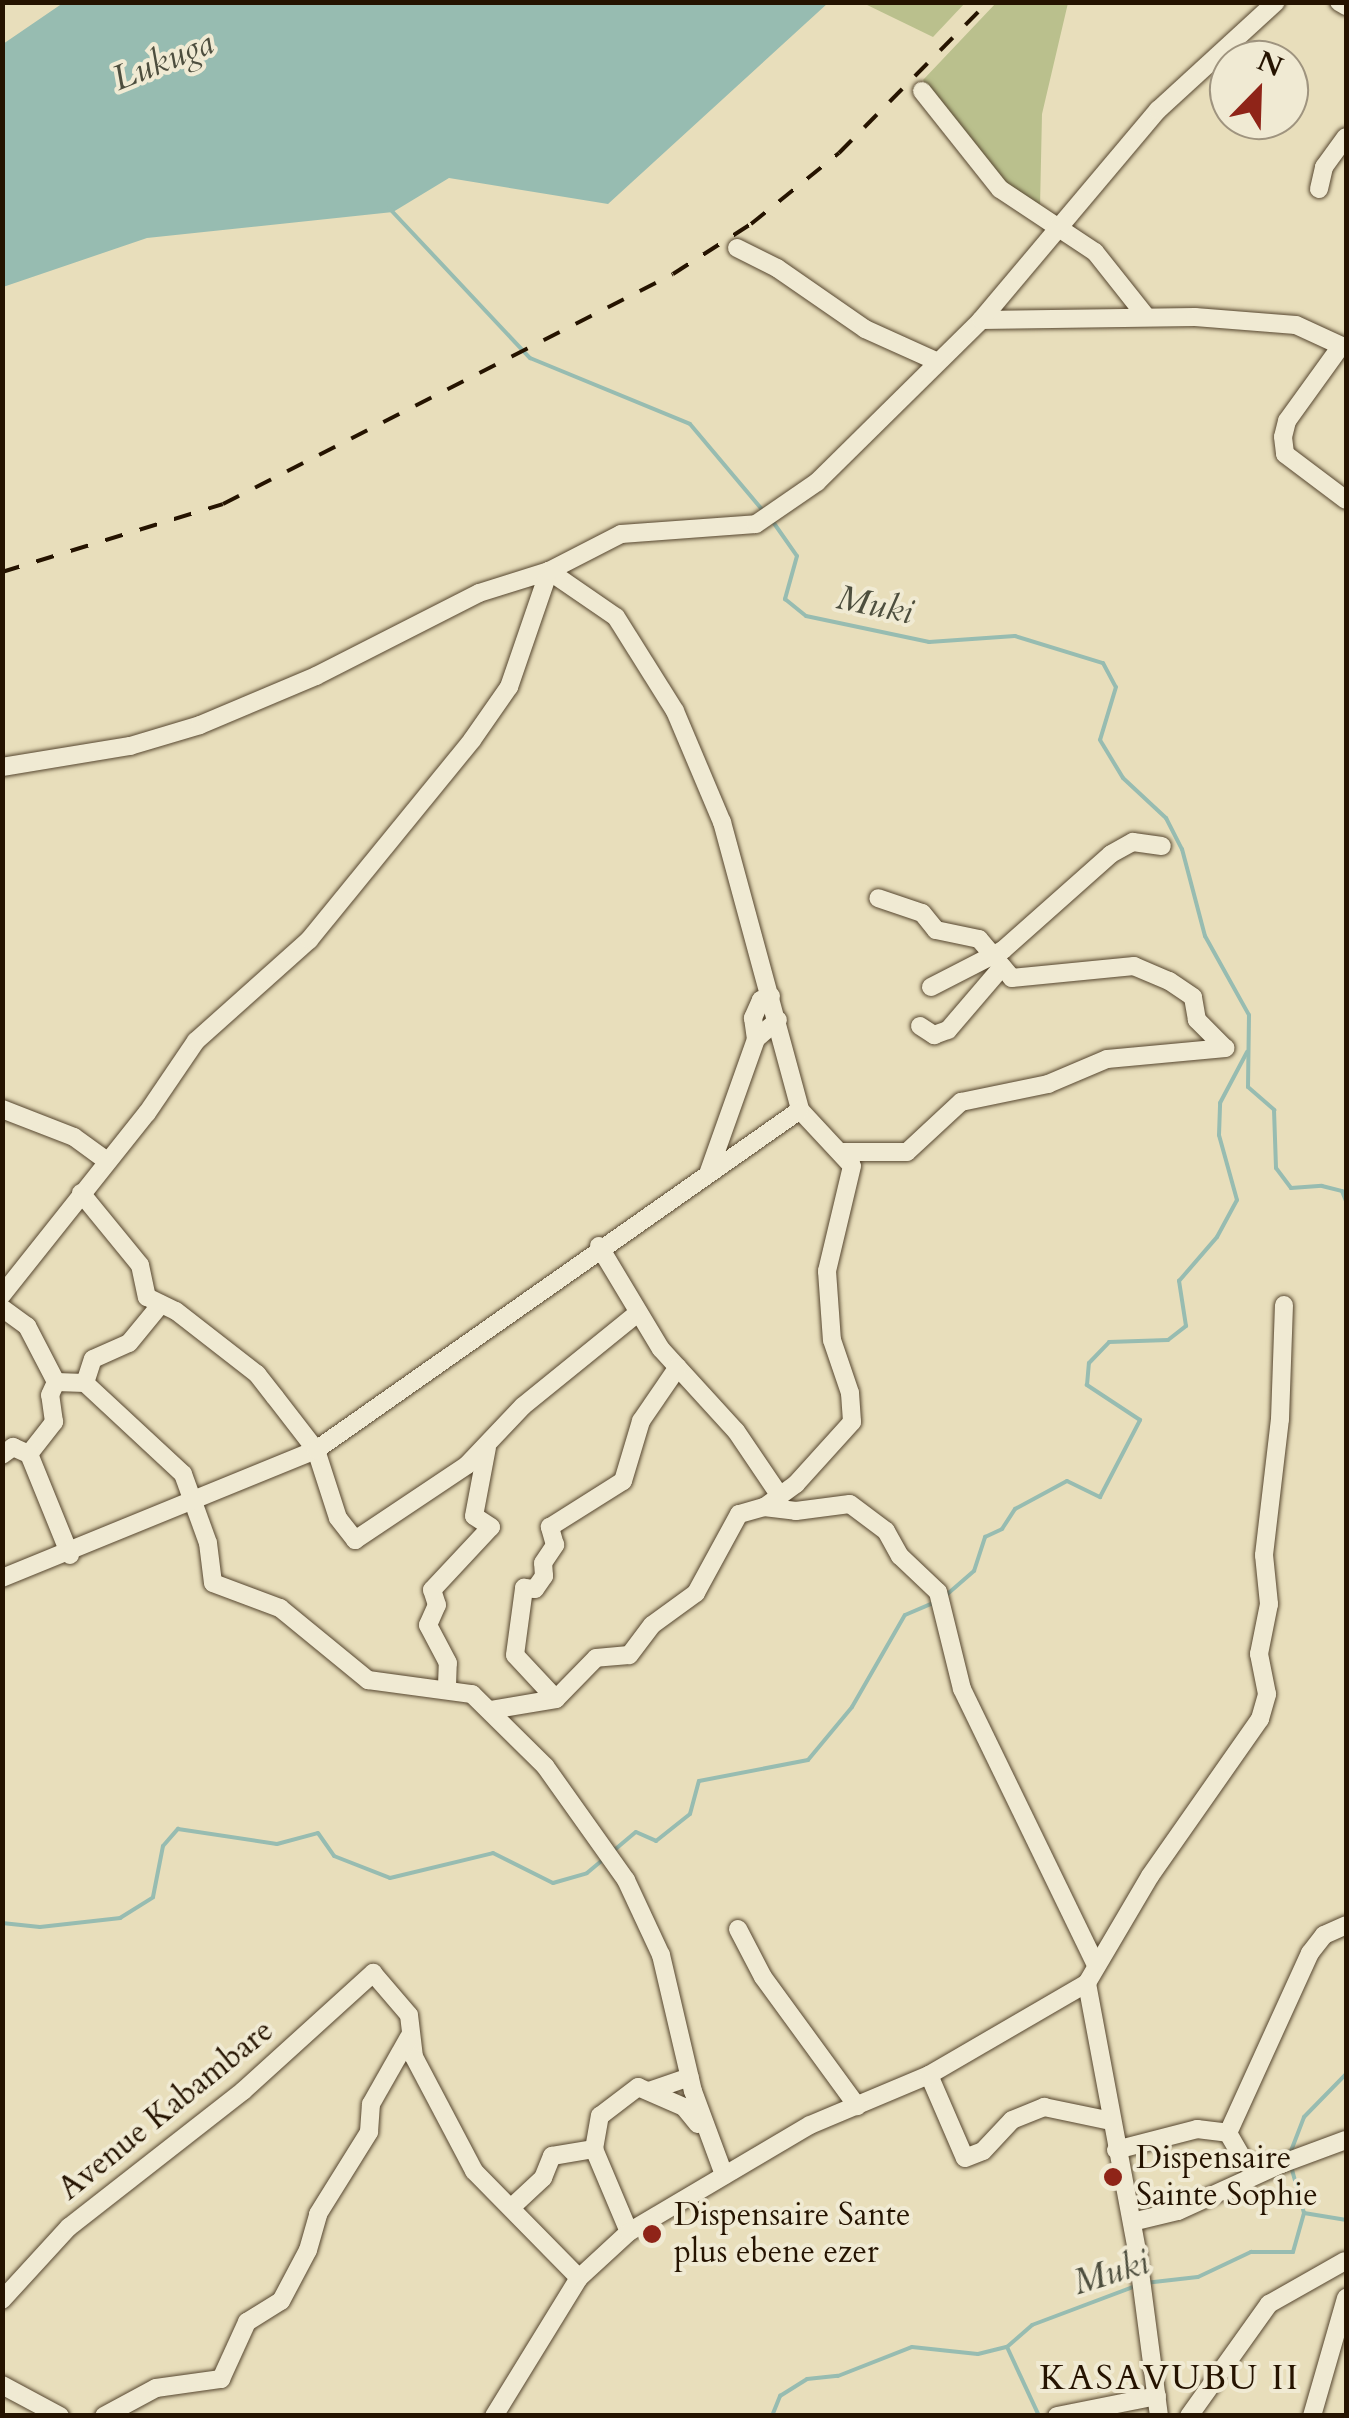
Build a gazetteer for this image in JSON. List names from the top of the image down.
{
  "streets": {
    "street": ["Avenue Kabambare"]
  },
  "districts": ["KASAVUBU II"],
  "water": ["Lukuga", "Muki"],
  "places": ["Dispensaire Sainte Sophie", "Dispensaire Sante plus ebene ezer"],
  "north": "top right"
}
